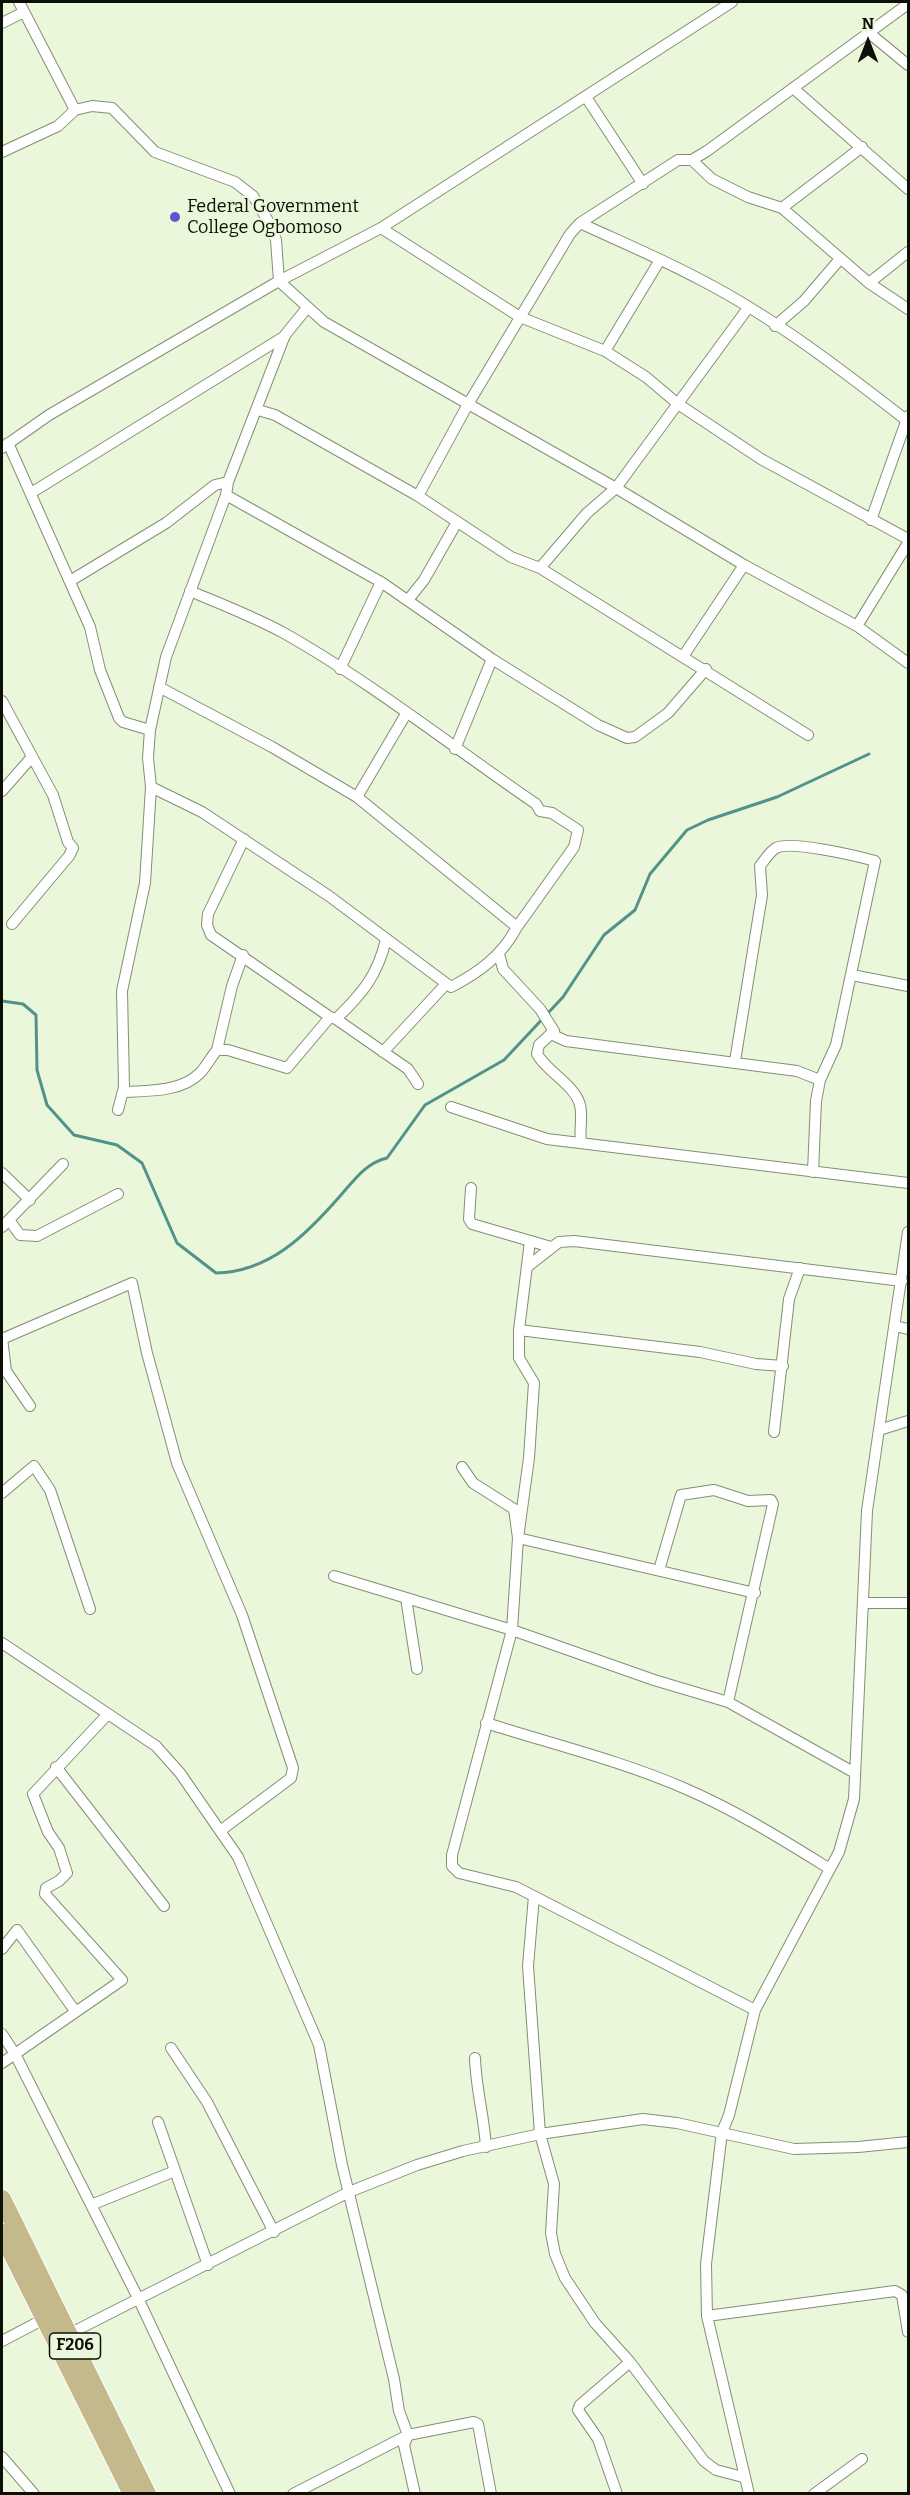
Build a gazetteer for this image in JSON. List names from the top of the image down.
{
  "streets": {
    "main road": ["F206"]
  },
  "places": ["Federal Government College Ogbomoso"],
  "north": "top"
}
